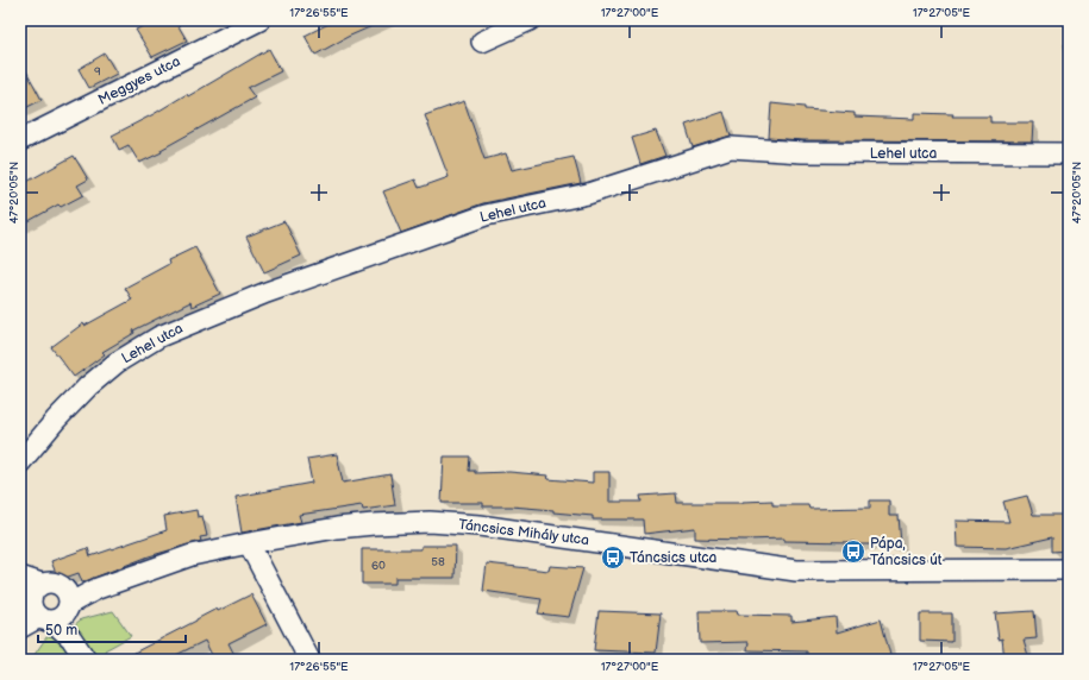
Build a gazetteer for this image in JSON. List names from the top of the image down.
{
  "streets": {
    "street": ["Meggyes utca", "Lehel utca", "Táncsics Mihály utca"]
  },
  "places": {
    "bus stop": ["Pápa, Táncsics út", "Táncsics utca"]
  },
  "house_numbers": ["9", "58", "60"],
  "scale_bar": "50 m",
  "coordinates": [
    "17°26'55\"E",
    "17°27'00\"E",
    "17°27'05\"E",
    "47°20'05\"N"
  ]
}
